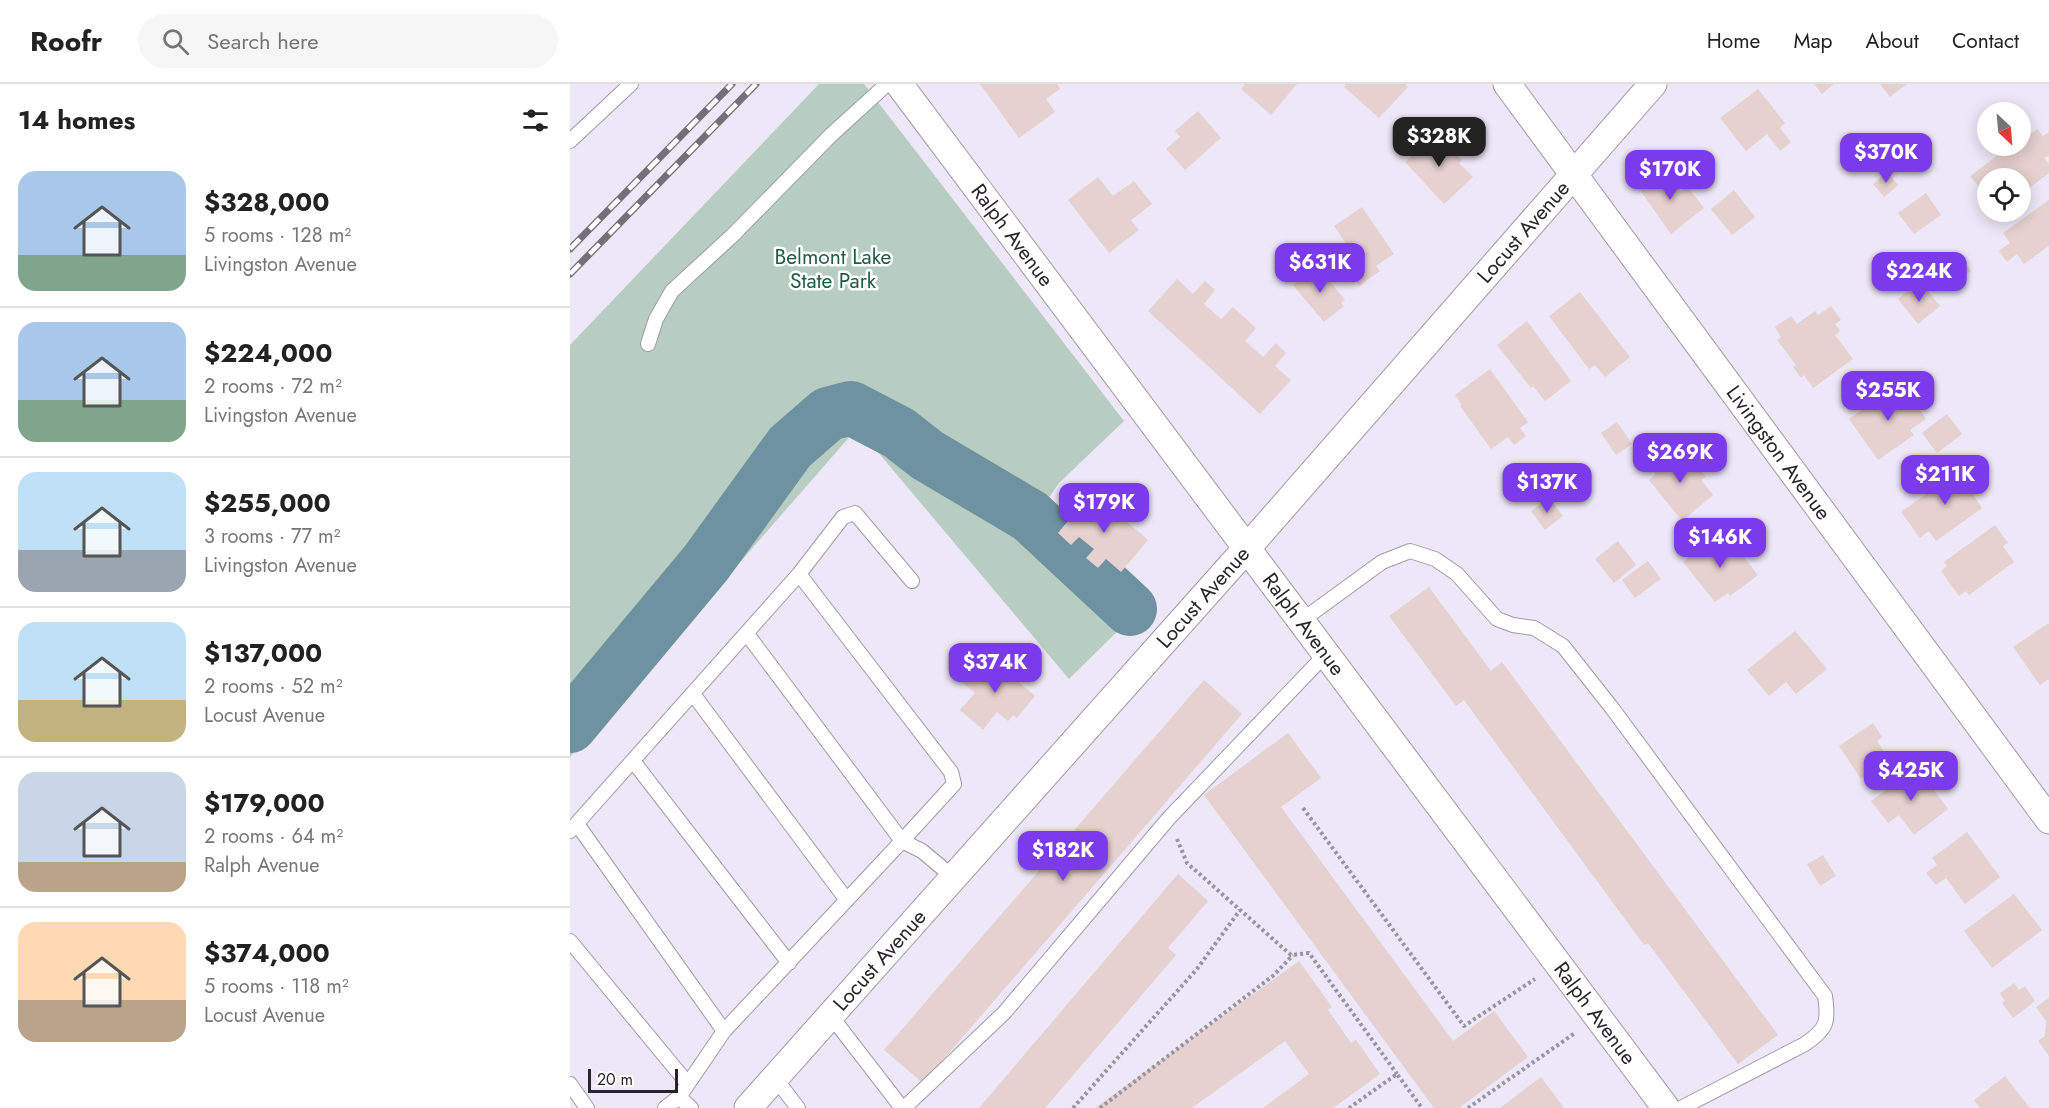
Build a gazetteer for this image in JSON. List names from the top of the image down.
{
  "streets": {
    "street": ["Locust Avenue", "Ralph Avenue", "Livingston Avenue"]
  },
  "crossings": [
    ["Locust Avenue", "Ralph Avenue"],
    ["Locust Avenue", "Livingston Avenue"]
  ],
  "parks": ["Belmont Lake State Park"],
  "scale_bar": "20 m",
  "north": "bottom right",
  "page": {
    "header": "Roofr",
    "search": "Search here",
    "nav": [
      "Home",
      "Map",
      "About",
      "Contact"
    ],
    "heading": "14 homes",
    "price": [
      "$328K",
      "$370K",
      "$170K",
      "$631K",
      "$224K",
      "$255K",
      "$269K",
      "$211K",
      "$137K",
      "$179K",
      "$146K",
      "$374K",
      "$425K",
      "$182K"
    ],
    "list": [
      {
        "name": "$328,000",
        "note": "5 rooms · 128 m² · Livingston Avenue"
      },
      {
        "name": "$224,000",
        "note": "2 rooms · 72 m² · Livingston Avenue"
      },
      {
        "name": "$255,000",
        "note": "3 rooms · 77 m² · Livingston Avenue"
      },
      {
        "name": "$137,000",
        "note": "2 rooms · 52 m² · Locust Avenue"
      },
      {
        "name": "$179,000",
        "note": "2 rooms · 64 m² · Ralph Avenue"
      },
      {
        "name": "$374,000",
        "note": "5 rooms · 118 m² · Locust Avenue"
      }
    ],
    "scale": "20 m"
  }
}
